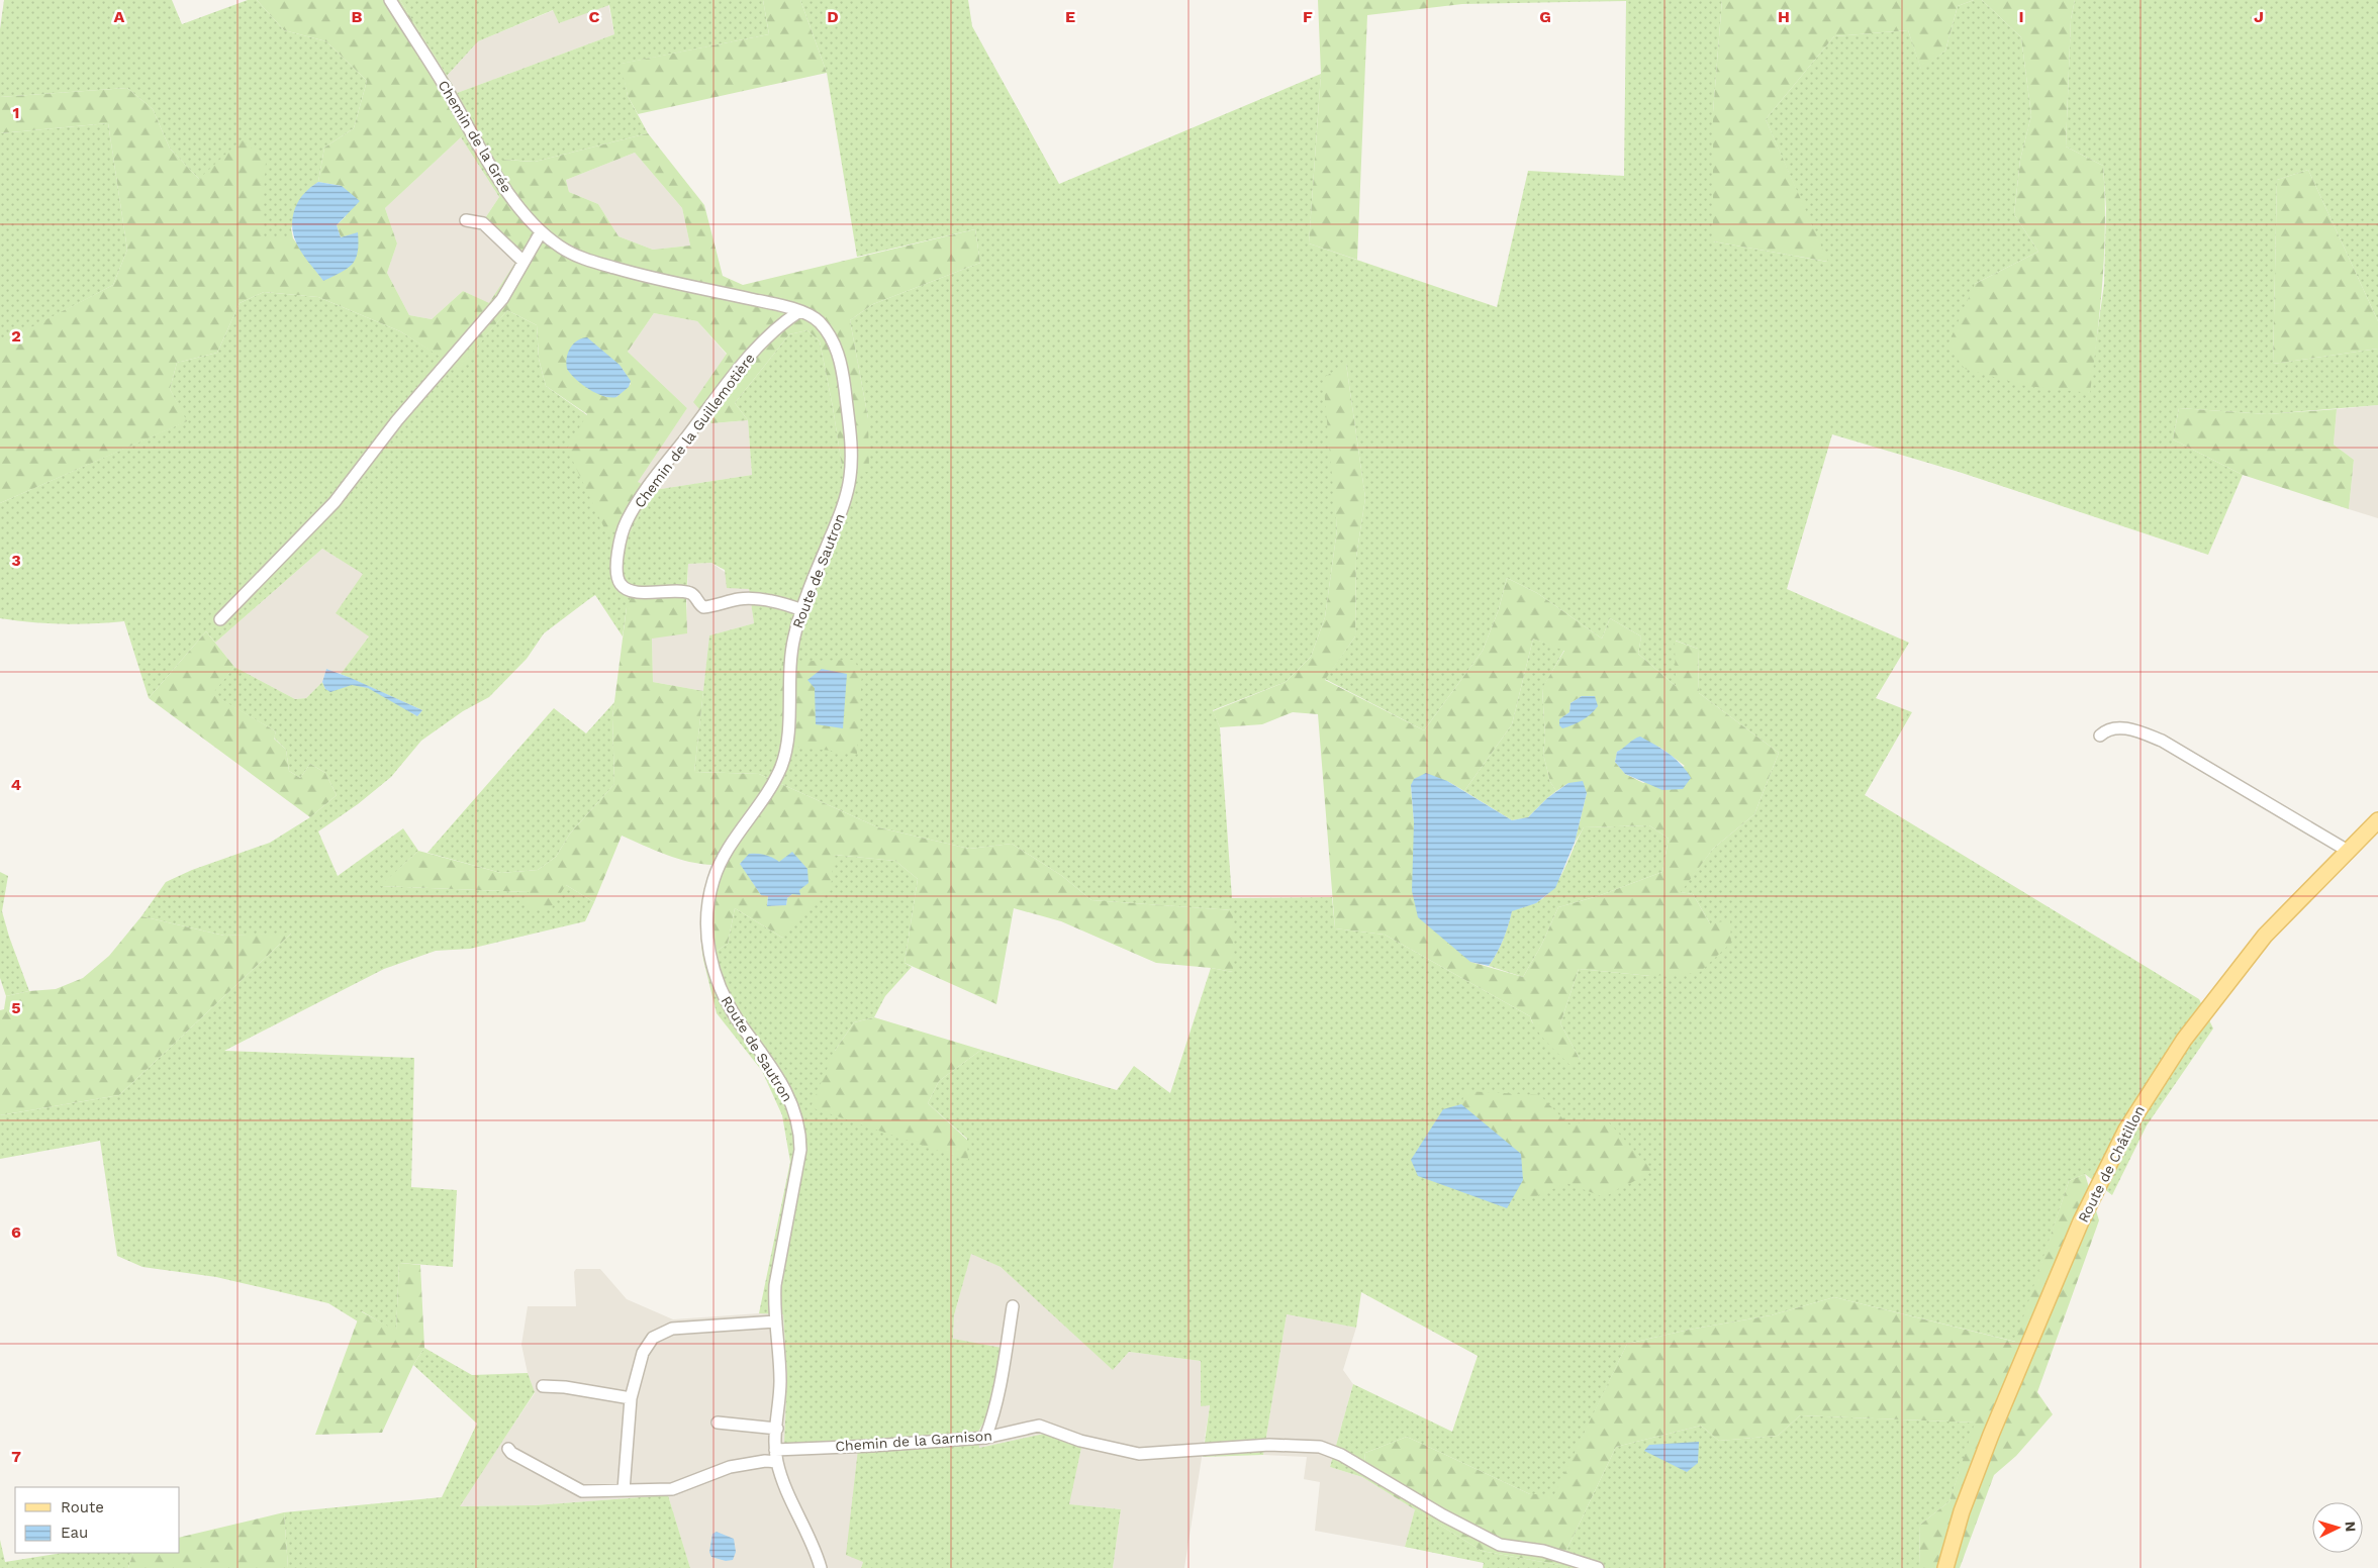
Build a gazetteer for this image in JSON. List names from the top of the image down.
{
  "streets": {
    "main road": ["Route de Châtillon"],
    "street": [
      "Chemin de la Grée",
      "Chemin de la Guillemotière",
      "Route de Sautron",
      "Chemin de la Garnison"
    ]
  },
  "crossings": [
    ["Chemin de la Grée", "Chemin de la Guillemotière"],
    ["Chemin de la Grée", "Route de Sautron"],
    ["Chemin de la Guillemotière", "Route de Sautron"],
    ["Route de Sautron", "Chemin de la Garnison"]
  ],
  "legend": ["Route", "Eau"],
  "north": "right",
  "grid": {
    "columns": [
      "A",
      "B",
      "C",
      "D",
      "E",
      "F",
      "G",
      "H",
      "I",
      "J"
    ],
    "rows": [
      "1",
      "2",
      "3",
      "4",
      "5",
      "6",
      "7"
    ]
  }
}
